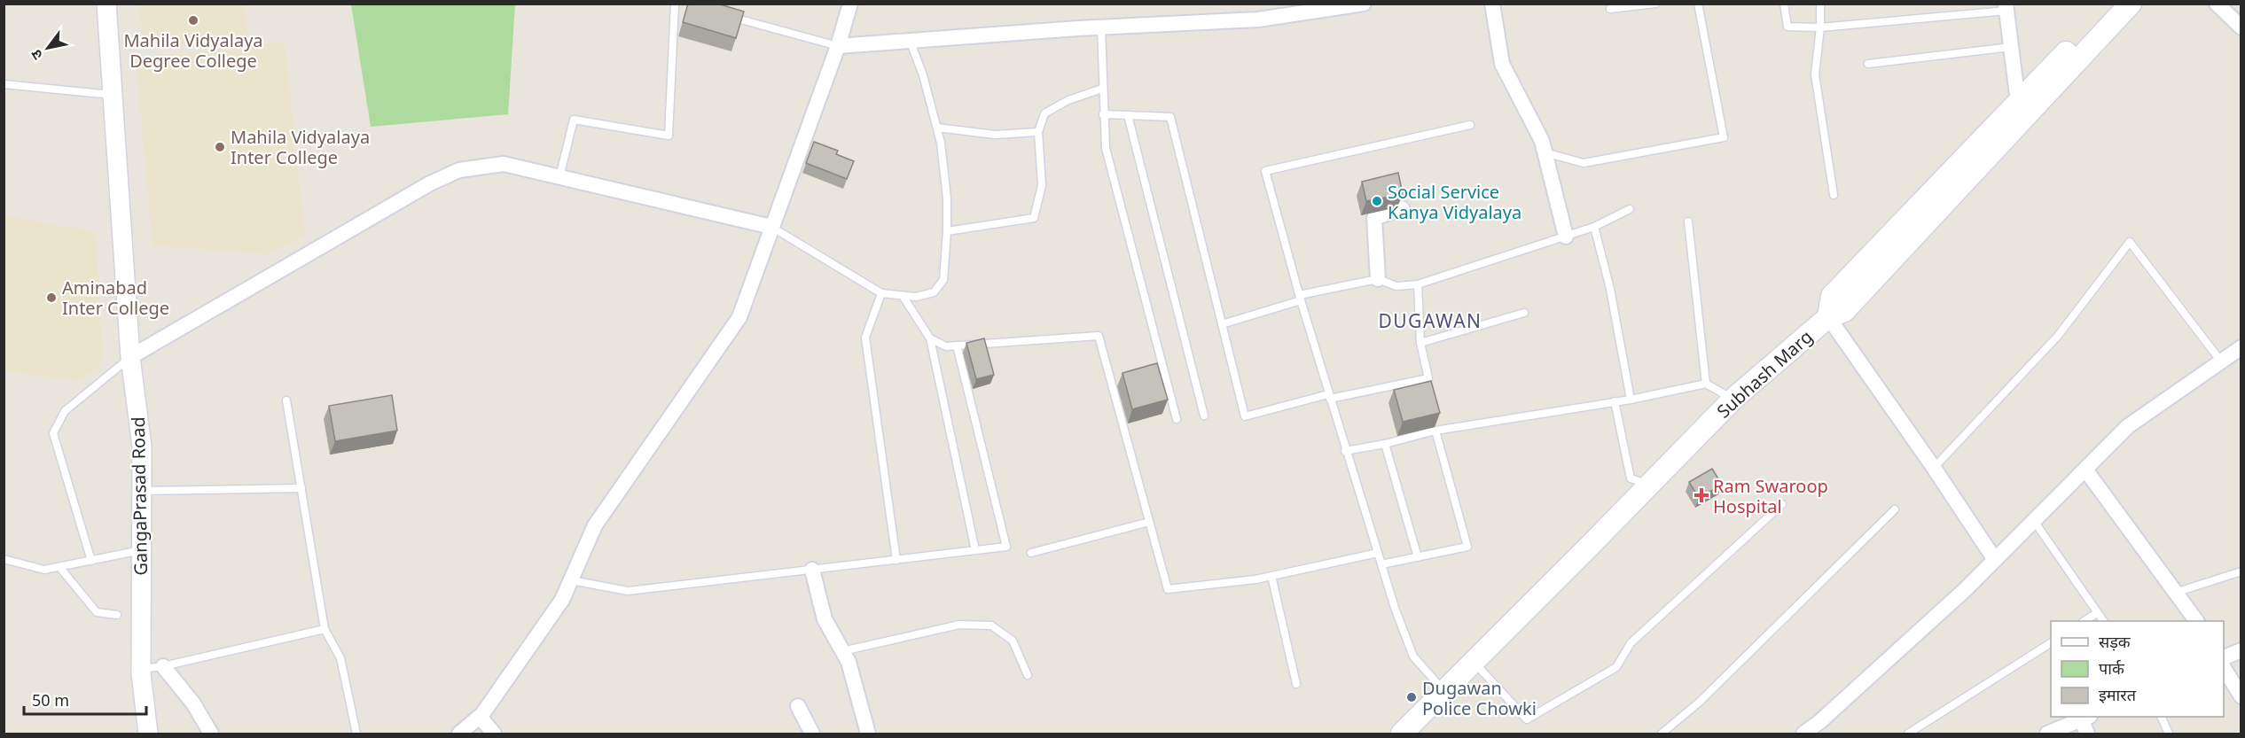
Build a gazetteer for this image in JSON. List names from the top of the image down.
{
  "streets": {
    "main road": ["Subhash Marg"],
    "street": ["GangaPrasad Road"]
  },
  "districts": ["DUGAWAN"],
  "places": {
    "other": [
      "Mahila Vidyalaya Degree College",
      "Mahila Vidyalaya Inter College",
      "Social Service Kanya Vidyalaya",
      "Aminabad Inter College",
      "Dugawan Police Chowki"
    ],
    "health": ["Ram Swaroop Hospital"]
  },
  "legend": ["सड़क", "पार्क", "इमारत"],
  "scale_bar": "50 m",
  "north": "bottom left"
}
